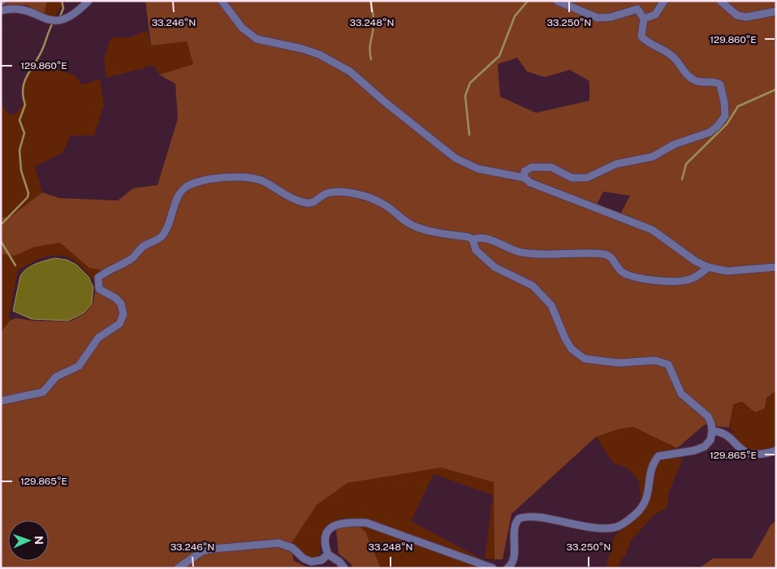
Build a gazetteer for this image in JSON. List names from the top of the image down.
{
  "north": "right",
  "coordinates": [
    "33.246°N",
    "33.248°N",
    "33.250°N",
    "129.860°E",
    "129.865°E"
  ]
}
